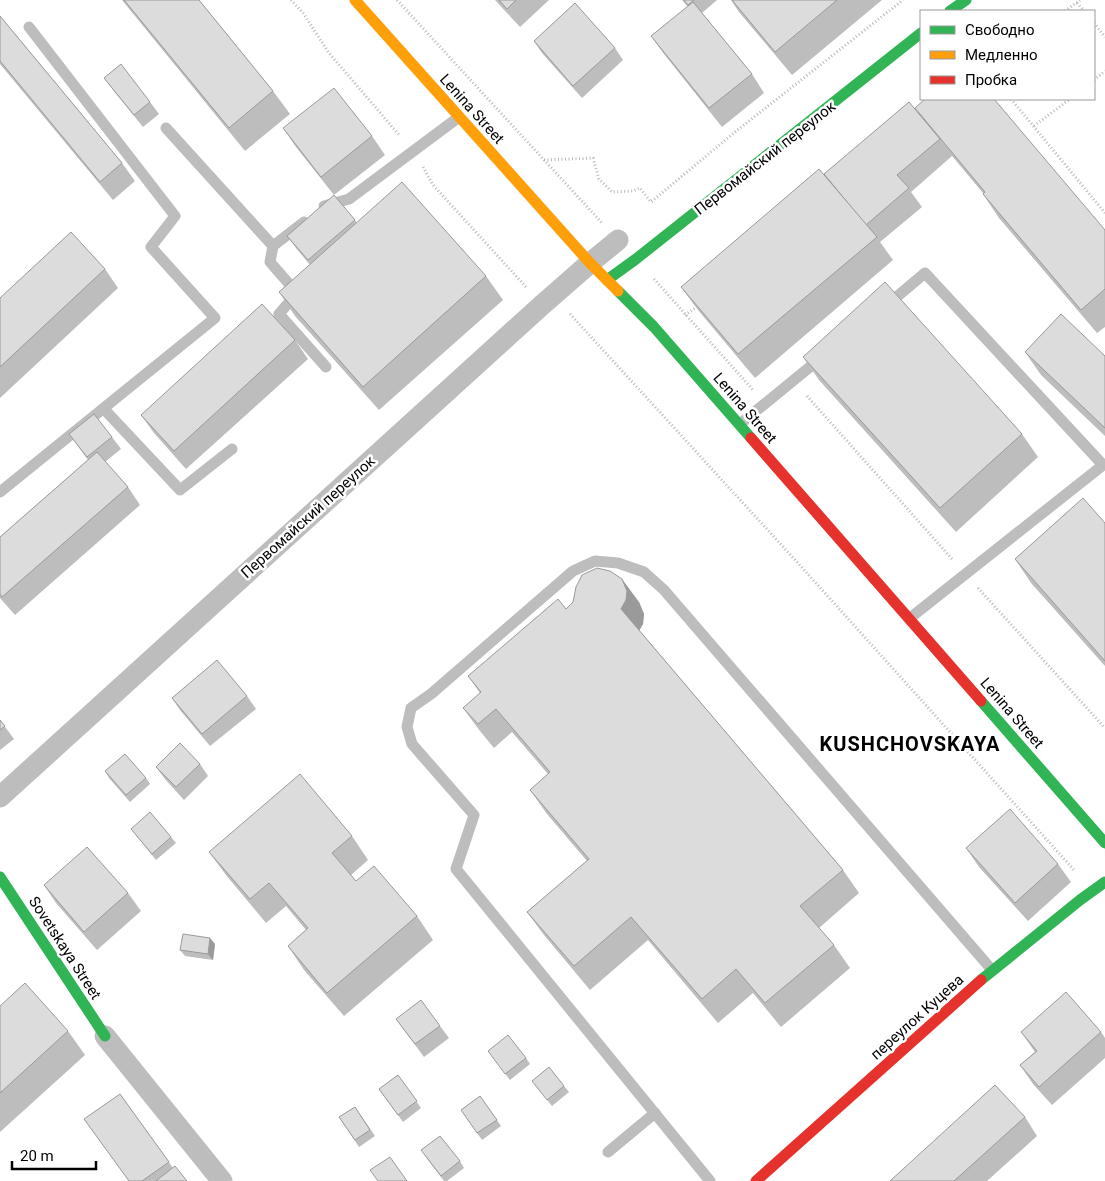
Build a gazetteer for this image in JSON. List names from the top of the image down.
{
  "streets": {
    "street": [
      "Lenina Street",
      "Первомайский переулок",
      "Sovetskaya Street",
      "переулок Куцева"
    ]
  },
  "crossings": [
    ["Lenina Street", "Первомайский переулок"]
  ],
  "districts": ["KUSHCHOVSKAYA"],
  "legend": ["Свободно", "Медленно", "Пробка"],
  "scale_bar": "20 m"
}
